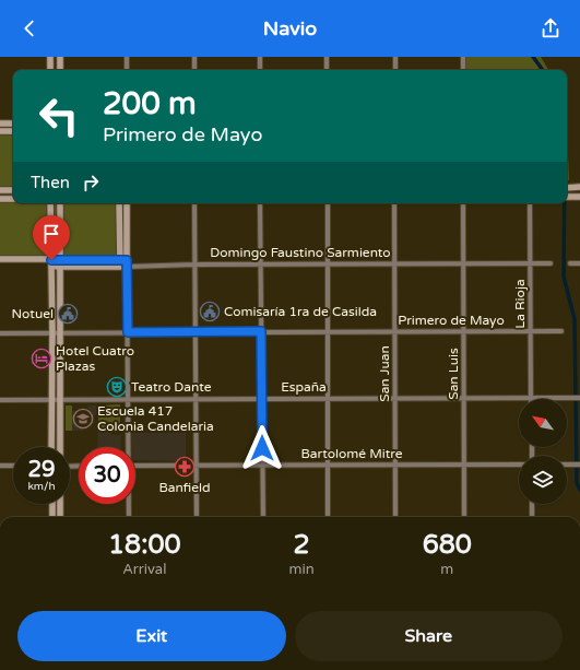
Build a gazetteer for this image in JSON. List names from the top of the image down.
{
  "streets": {
    "main road": ["Domingo Faustino Sarmiento"],
    "street": [
      "La Rioja",
      "Primero de Mayo",
      "San Juan",
      "San Luis",
      "España",
      "Bartolomé Mitre"
    ]
  },
  "crossings": [
    ["Domingo Faustino Sarmiento", "La Rioja"],
    ["Domingo Faustino Sarmiento", "San Juan"],
    ["Domingo Faustino Sarmiento", "San Luis"],
    ["La Rioja", "Primero de Mayo"],
    ["La Rioja", "España"],
    ["Primero de Mayo", "San Juan"],
    ["Primero de Mayo", "San Luis"],
    ["San Juan", "España"],
    ["San Juan", "Bartolomé Mitre"],
    ["San Luis", "España"],
    ["San Luis", "Bartolomé Mitre"]
  ],
  "places": {
    "public building": ["Comisaría 1ra de Casilda", "Notuel"],
    "hotel": ["Hotel Cuatro Plazas"],
    "theatre": ["Teatro Dante"],
    "school or university": ["Escuela 417 Colonia Candelaria"],
    "pharmacy": ["Banfield"]
  },
  "north": "top left",
  "page": {
    "header": "Navio",
    "turn": ["200 m", "Primero de Mayo"],
    "then": "Then",
    "speed": "29 km/h",
    "limit": "30",
    "eta": [
      "18:00",
      "Arrival",
      "2",
      "min",
      "680",
      "m"
    ],
    "buttons": ["Exit", "Share"]
  }
}
